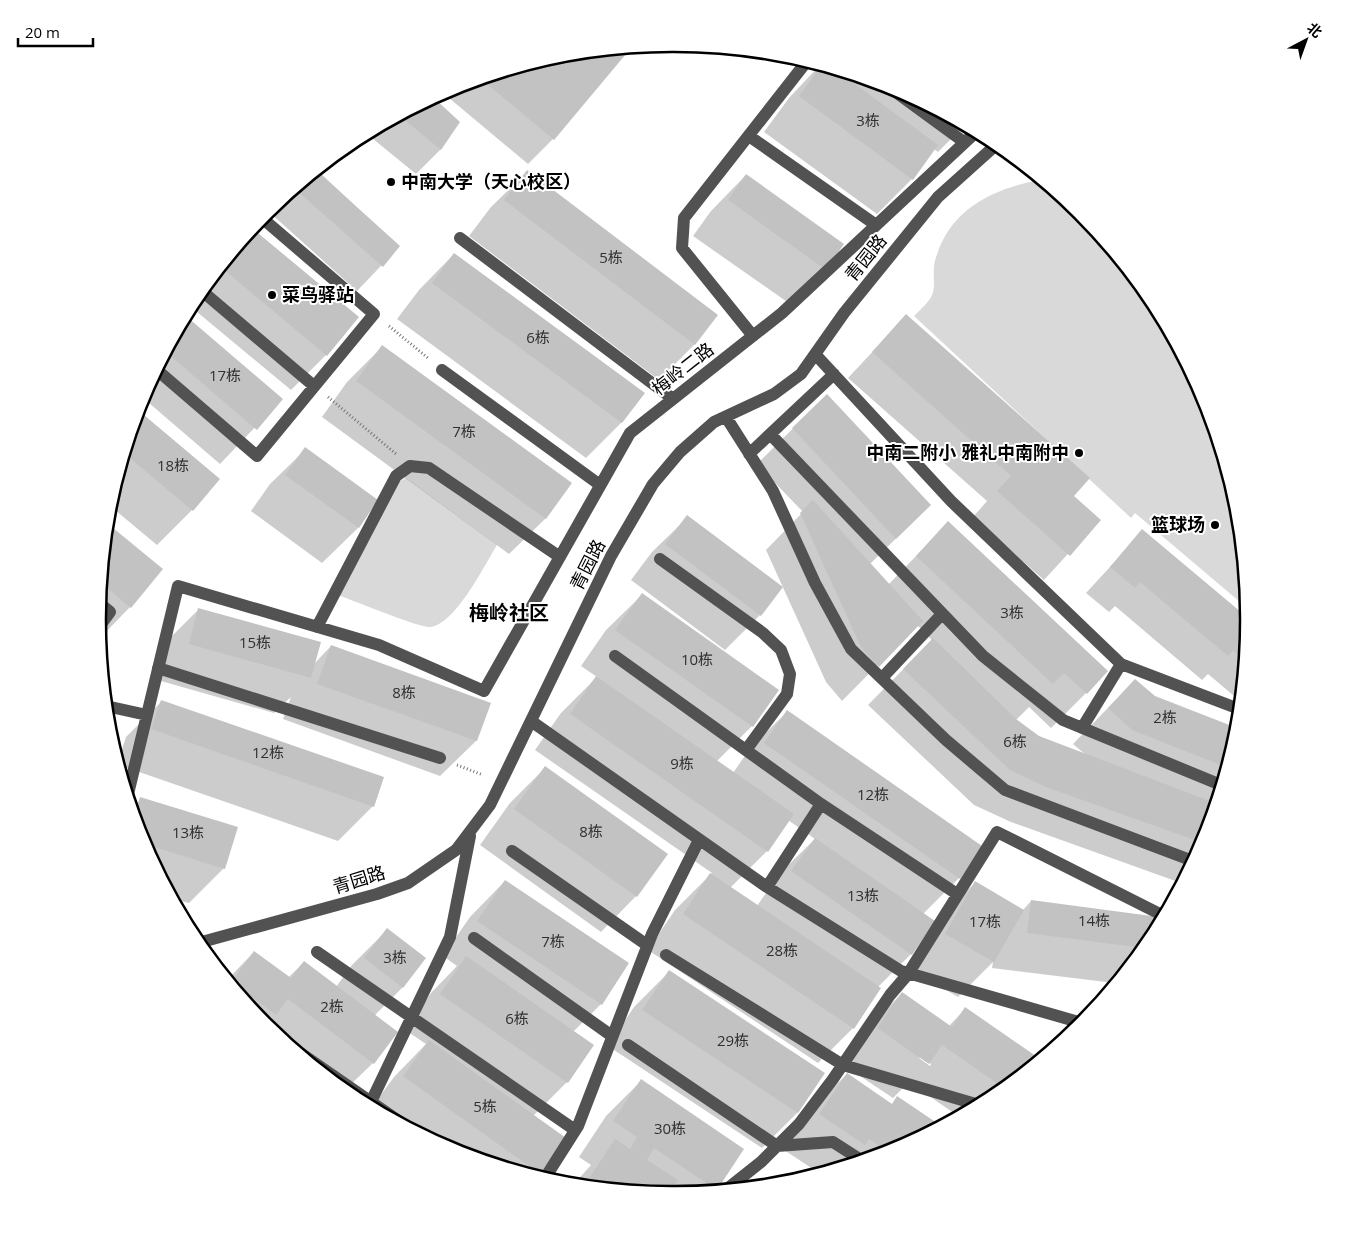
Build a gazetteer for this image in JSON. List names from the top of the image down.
{
  "streets": {
    "street": ["青园路", "梅岭二路"]
  },
  "districts": ["梅岭社区"],
  "places": [
    "中南大学（天心校区）",
    "菜鸟驿站",
    "中南二附小 雅礼中南附中",
    "篮球场"
  ],
  "house_numbers": [
    "3栋",
    "5栋",
    "6栋",
    "17栋",
    "7栋",
    "18栋",
    "3栋",
    "15栋",
    "10栋",
    "8栋",
    "2栋",
    "6栋",
    "12栋",
    "9栋",
    "12栋",
    "8栋",
    "13栋",
    "13栋",
    "14栋",
    "17栋",
    "7栋",
    "28栋",
    "3栋",
    "2栋",
    "6栋",
    "29栋",
    "5栋",
    "30栋"
  ],
  "scale_bar": "20 m",
  "north": "top right"
}
